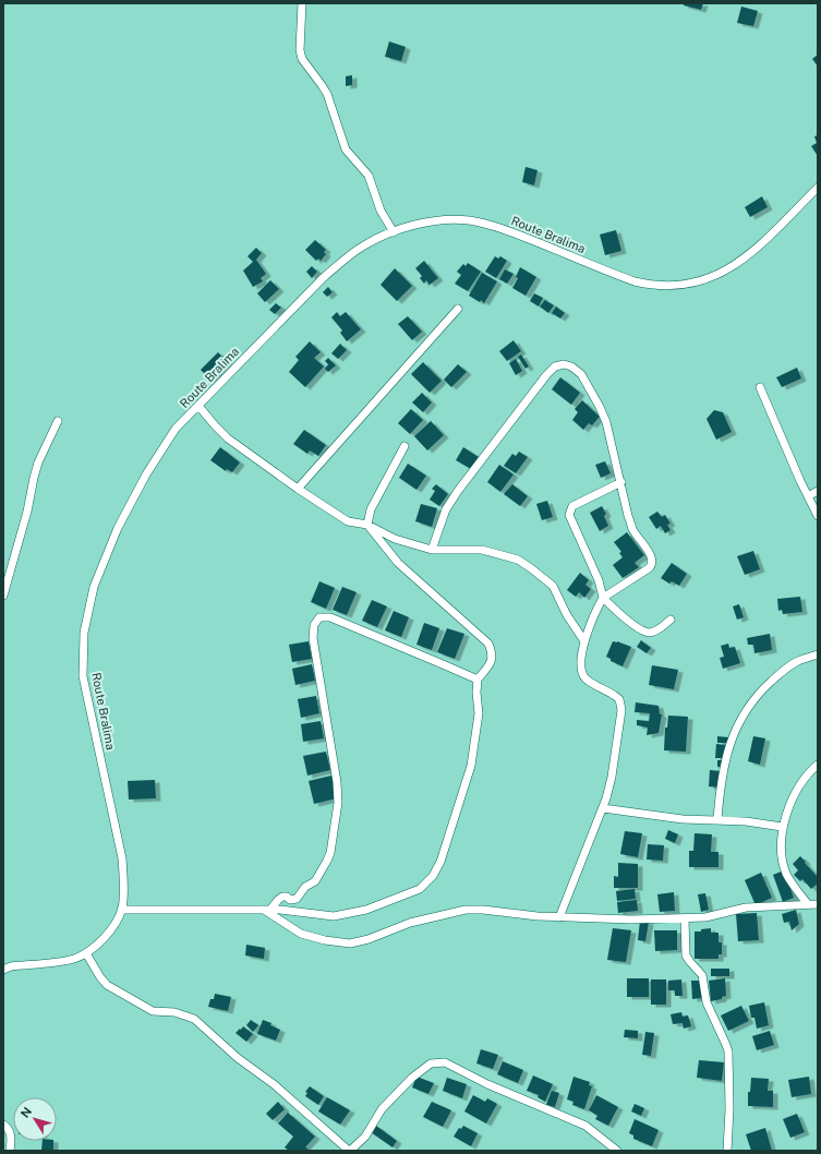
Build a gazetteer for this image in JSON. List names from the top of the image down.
{
  "streets": {
    "street": ["Route Bralima"]
  },
  "north": "top left"
}
